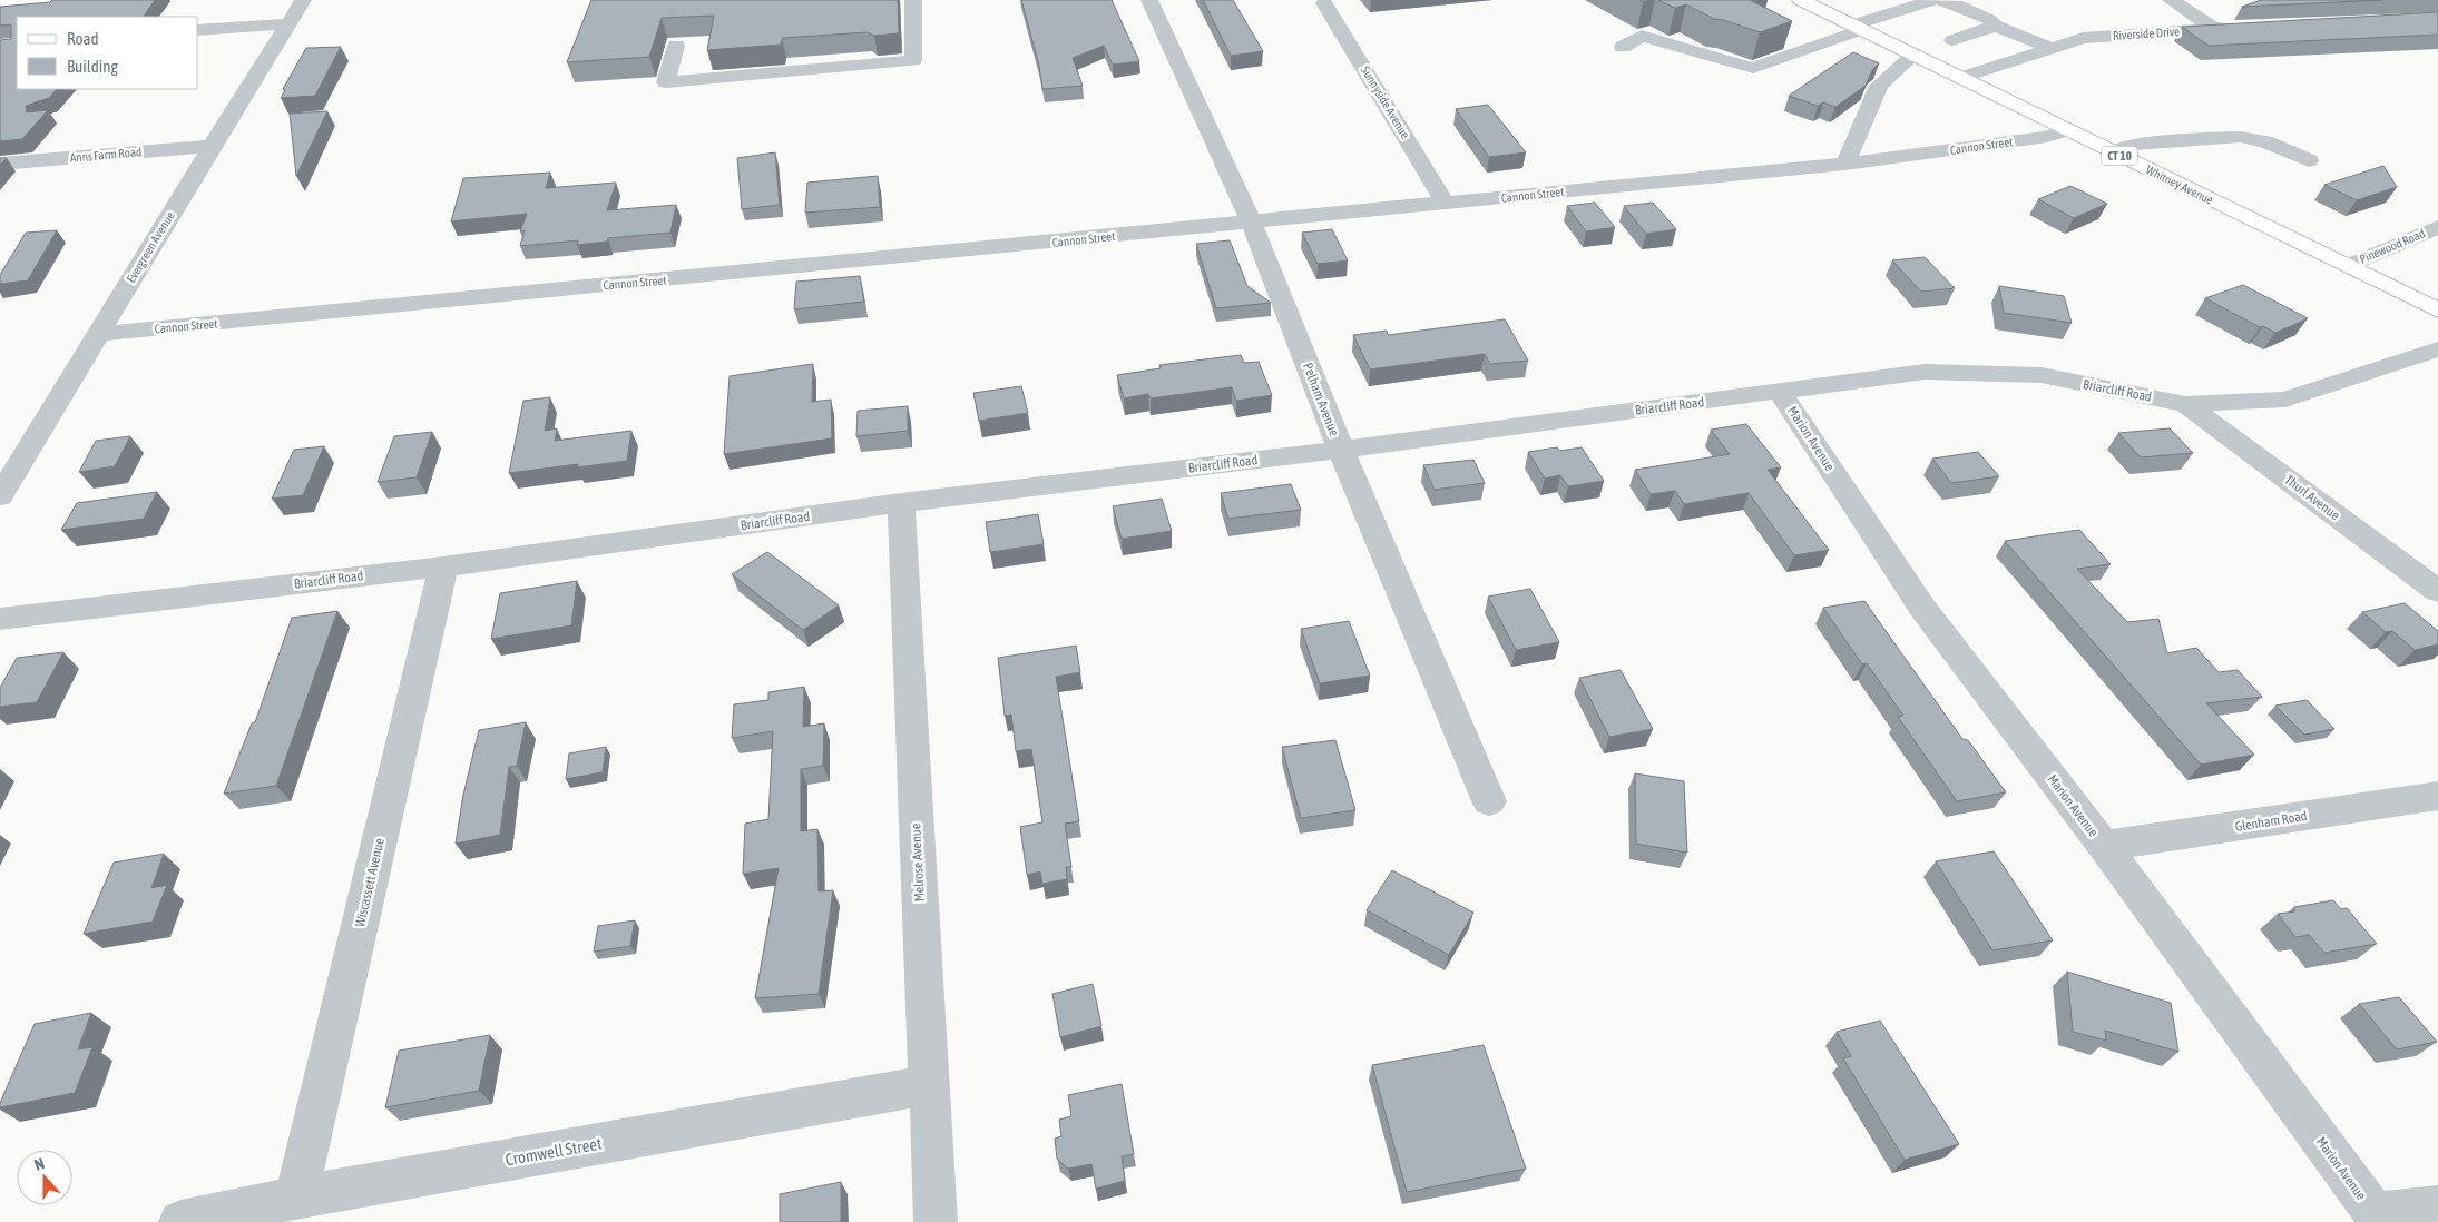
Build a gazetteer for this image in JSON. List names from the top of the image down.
{
  "streets": {
    "main road": ["CT 10", "Whitney Avenue"],
    "street": [
      "Riverside Drive",
      "Sunnyside Avenue",
      "Cannon Street",
      "Anns Farm Road",
      "Pinewood Road",
      "Evergreen Avenue",
      "Briarcliff Road",
      "Pelham Avenue",
      "Marion Avenue",
      "Thurl Avenue",
      "Glenham Road",
      "Melrose Avenue",
      "Wiscassett Avenue",
      "Cromwell Street"
    ]
  },
  "crossings": [
    ["Riverside Drive", "Whitney Avenue"],
    ["Sunnyside Avenue", "Cannon Street"],
    ["Cannon Street", "Whitney Avenue"],
    ["Cannon Street", "Evergreen Avenue"],
    ["Cannon Street", "Pelham Avenue"],
    ["Anns Farm Road", "Evergreen Avenue"],
    ["Whitney Avenue", "Pinewood Road"],
    ["Briarcliff Road", "Pelham Avenue"],
    ["Briarcliff Road", "Marion Avenue"],
    ["Briarcliff Road", "Thurl Avenue"],
    ["Briarcliff Road", "Melrose Avenue"],
    ["Briarcliff Road", "Wiscassett Avenue"],
    ["Marion Avenue", "Glenham Road"],
    ["Melrose Avenue", "Cromwell Street"],
    ["Wiscassett Avenue", "Cromwell Street"]
  ],
  "legend": ["Road", "Building"],
  "north": "top"
}
